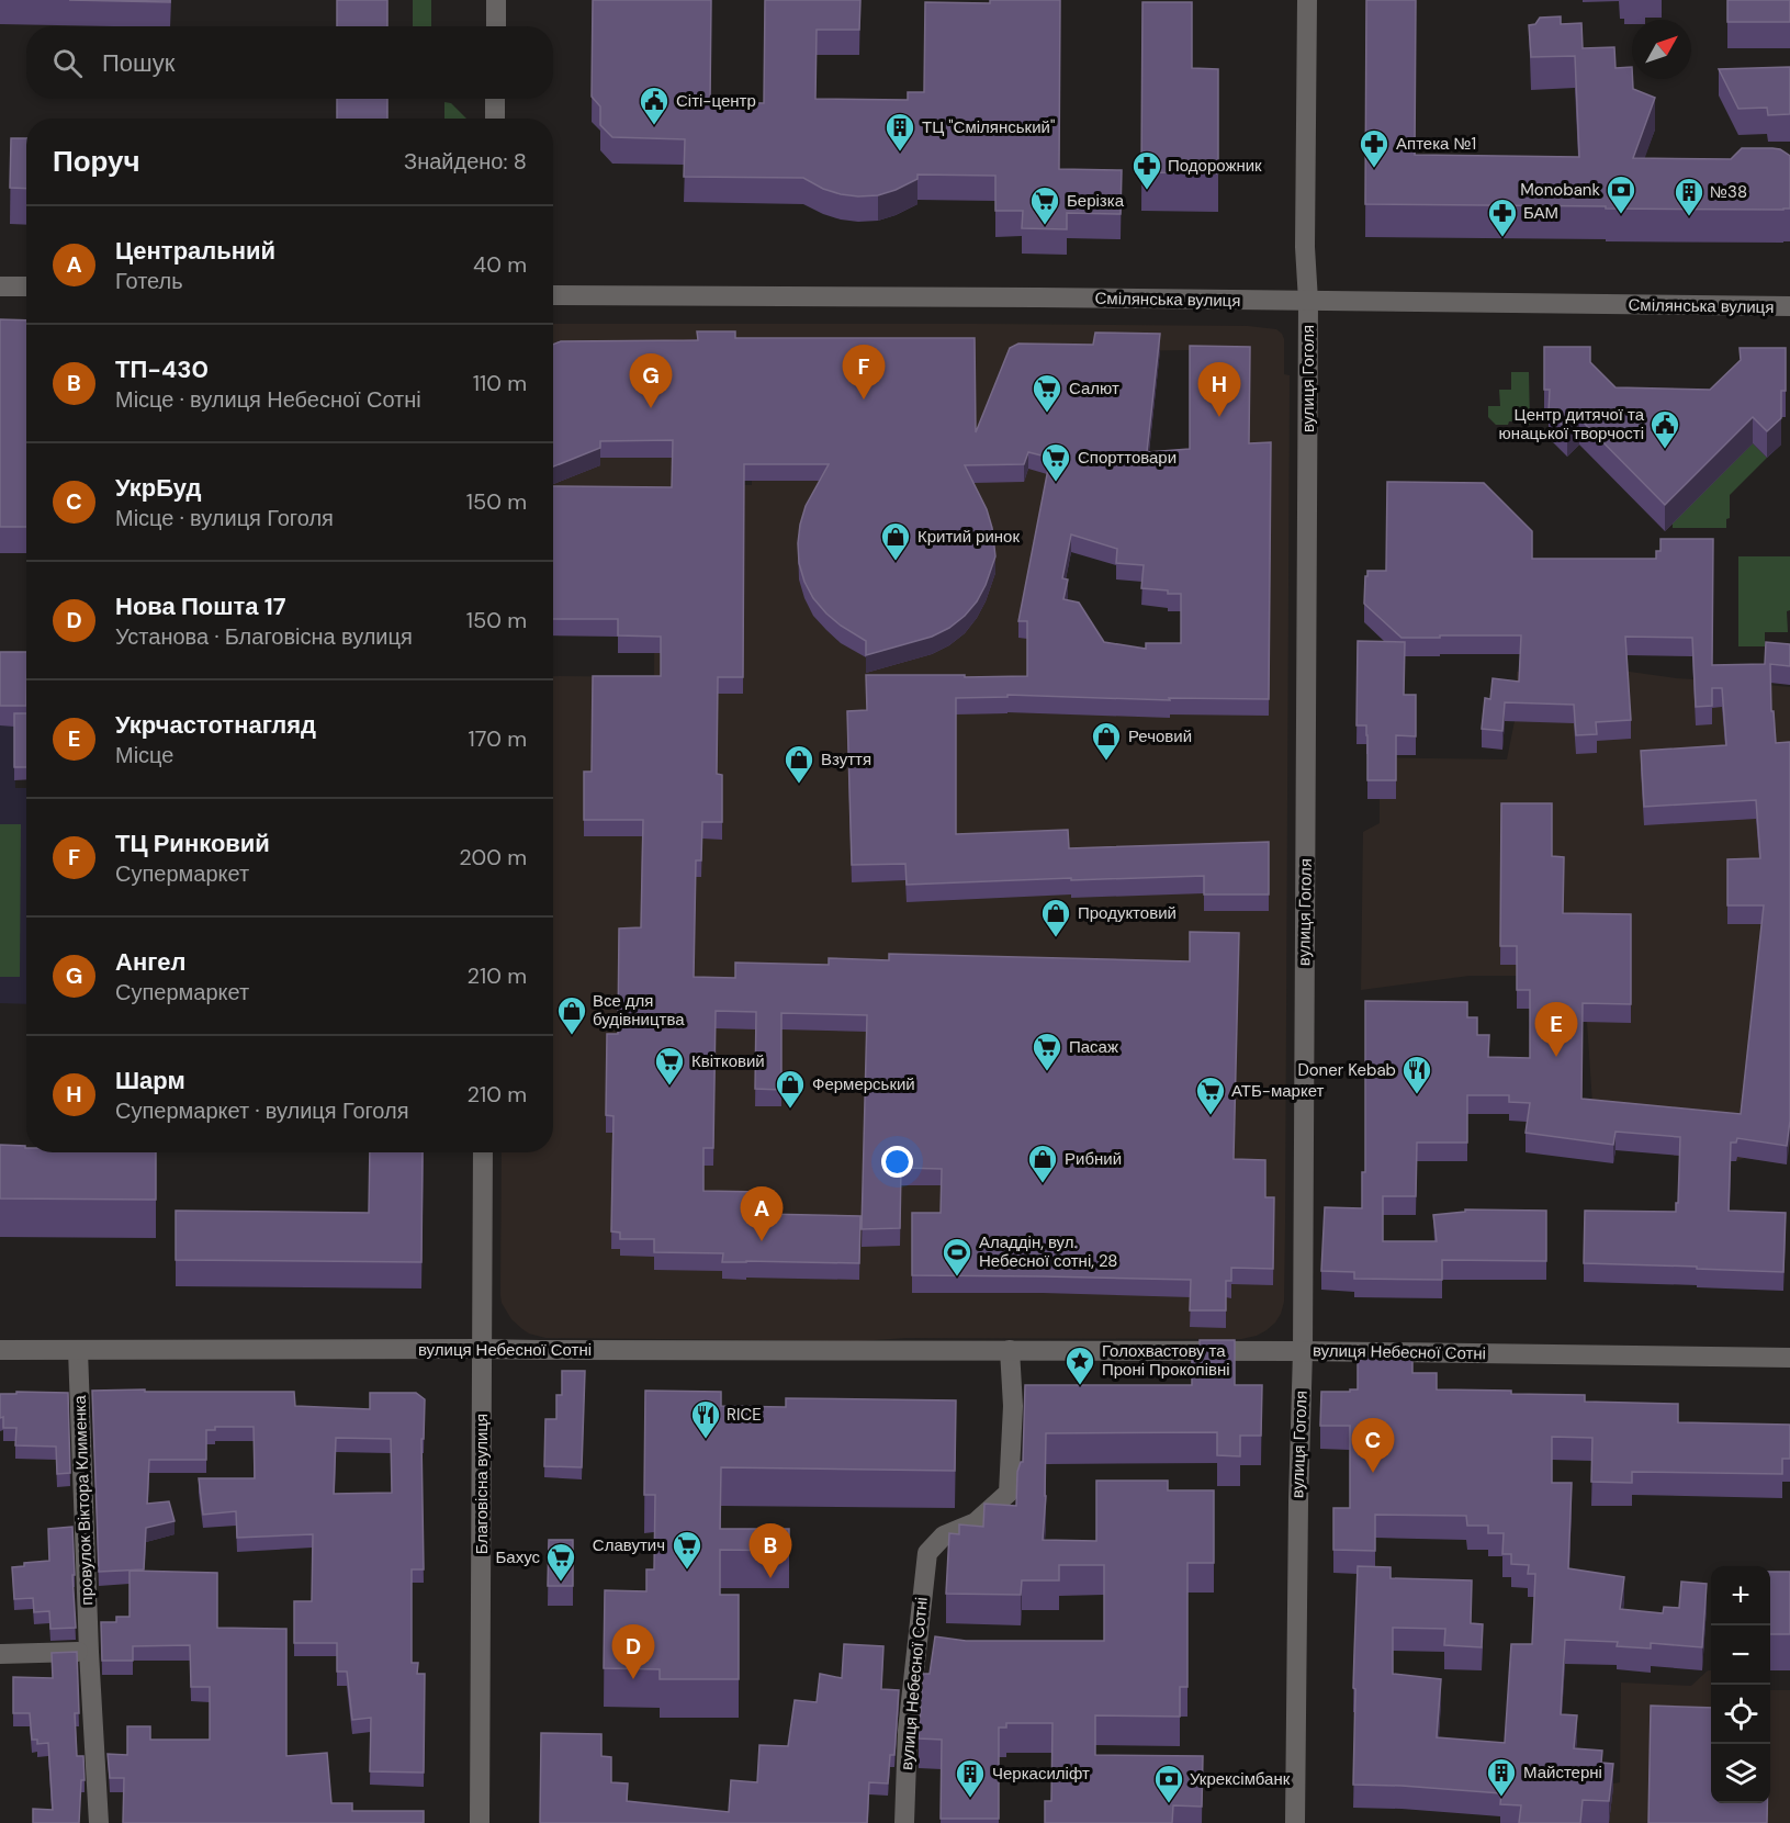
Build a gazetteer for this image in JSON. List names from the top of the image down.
{
  "streets": {
    "street": [
      "Смілянська вулиця",
      "вулиця Гоголя",
      "вулиця Небесної Сотні",
      "Благовісна вулиця",
      "провулок Віктора Клименка"
    ]
  },
  "crossings": [
    ["Смілянська вулиця", "вулиця Гоголя"],
    ["вулиця Гоголя", "вулиця Небесної Сотні"],
    ["вулиця Небесної Сотні", "Благовісна вулиця"],
    ["вулиця Небесної Сотні", "провулок Віктора Клименка"]
  ],
  "places": {
    "public building": ["Сіті-центр", "Центр дитячої та юнацької творчості"],
    "building": [
      "ТЦ \"Смілянський\"",
      "№38",
      "Майстерні",
      "Черкасиліфт"
    ],
    "pharmacy": ["Аптека №1", "Подорожник", "БАМ"],
    "bank": ["Monobank", "Укрексімбанк"],
    "supermarket": [
      "Берізка",
      "Салют",
      "Спорттовари",
      "Пасаж",
      "Квітковий",
      "АТБ-маркет",
      "Славутич",
      "Бахус"
    ],
    "shop": [
      "Критий ринок",
      "Речовий",
      "Взуття",
      "Продуктовий",
      "Все для будівництва",
      "Фермерський",
      "Рибний"
    ],
    "restaurant": ["Doner Kebab", "RICE"],
    "sports": ["Аладдін, вул. Небесної сотні, 28"],
    "place": ["Голохвастову та Проні Прокопівні"]
  },
  "north": "top right",
  "page": {
    "search": "Пошук",
    "heading": ["Поруч", "Знайдено: 8"],
    "list": [
      {
        "mark": "A",
        "name": "Центральний",
        "note": "Готель",
        "value": "40 m"
      },
      {
        "mark": "B",
        "name": "ТП-430",
        "note": "Місце · вулиця Небесної Сотні",
        "value": "110 m"
      },
      {
        "mark": "C",
        "name": "УкрБуд",
        "note": "Місце · вулиця Гоголя",
        "value": "150 m"
      },
      {
        "mark": "D",
        "name": "Нова Пошта 17",
        "note": "Установа · Благовісна вулиця",
        "value": "150 m"
      },
      {
        "mark": "E",
        "name": "Укрчастотнагляд",
        "note": "Місце",
        "value": "170 m"
      },
      {
        "mark": "F",
        "name": "ТЦ Ринковий",
        "note": "Супермаркет",
        "value": "200 m"
      },
      {
        "mark": "G",
        "name": "Ангел",
        "note": "Супермаркет",
        "value": "210 m"
      },
      {
        "mark": "H",
        "name": "Шарм",
        "note": "Супермаркет · вулиця Гоголя",
        "value": "210 m"
      }
    ],
    "pins": [
      "F",
      "G",
      "H",
      "E",
      "A",
      "C",
      "B",
      "D"
    ],
    "map_buttons": ["+", "−"]
  }
}
